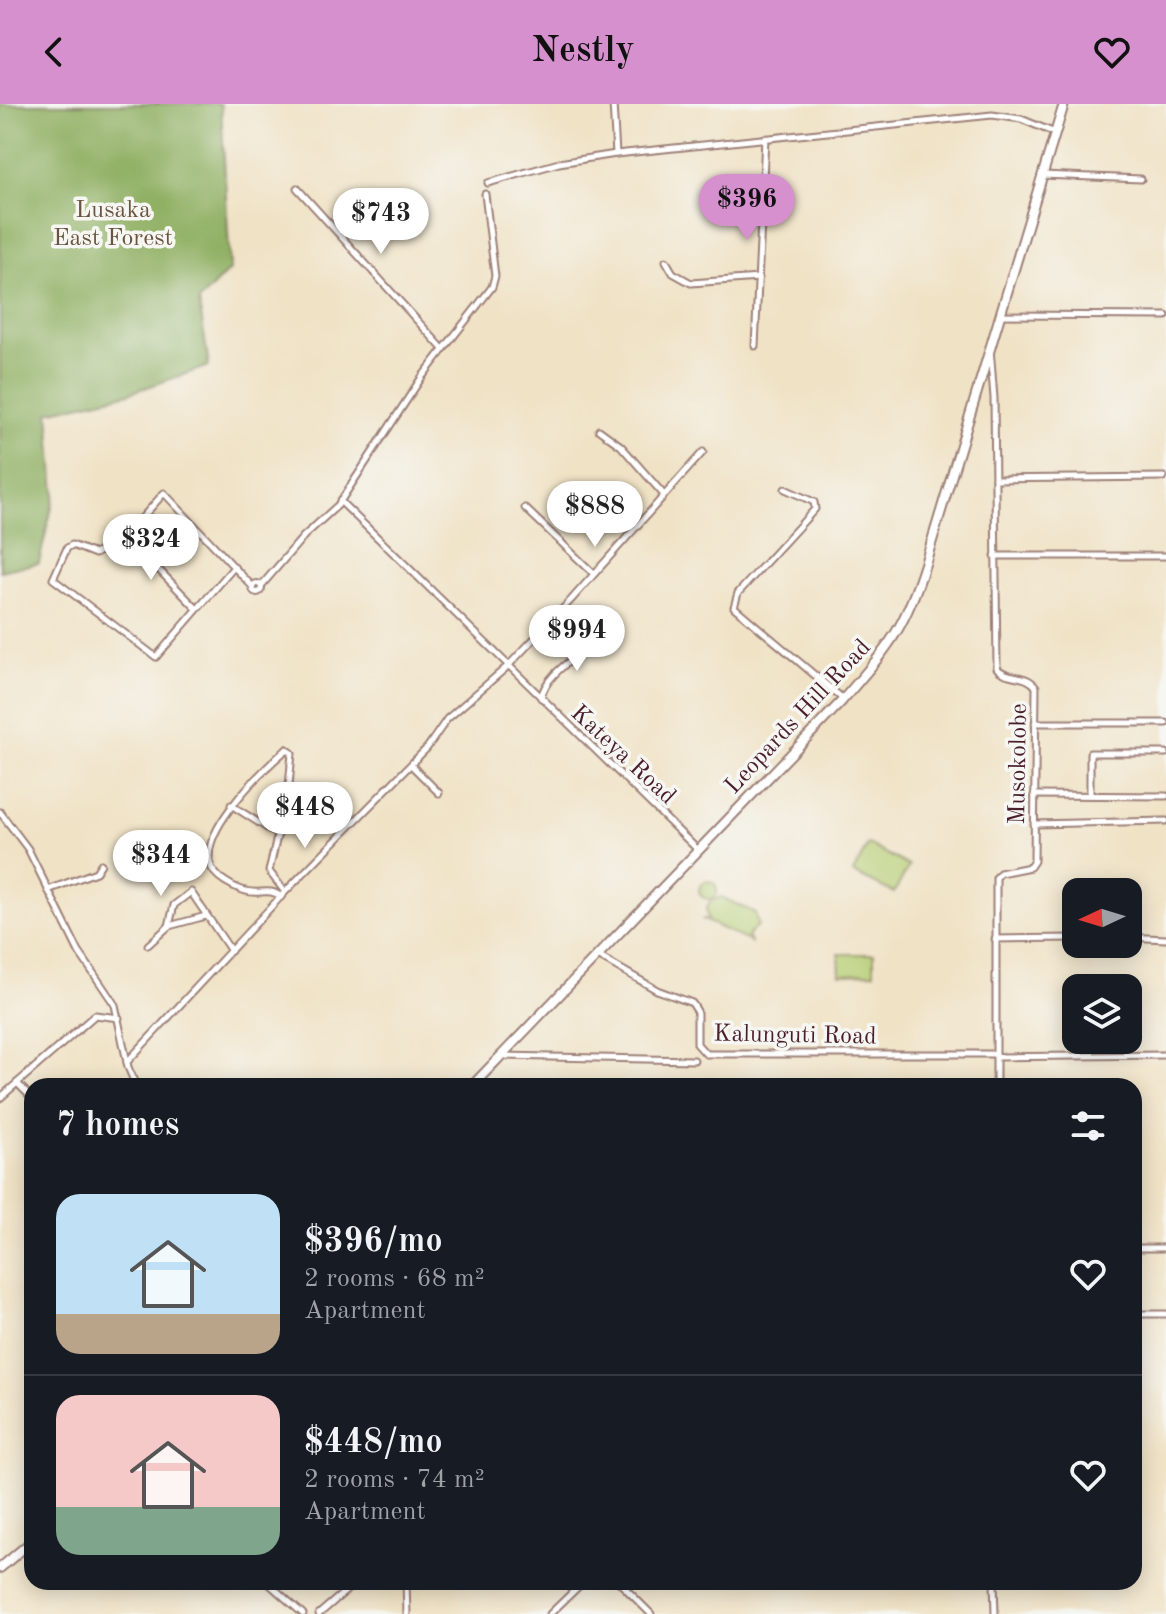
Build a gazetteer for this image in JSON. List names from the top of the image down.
{
  "streets": {
    "main road": ["Leopards Hill Road"],
    "street": ["Kateya Road", "Musokolobe", "Kalunguti Road"]
  },
  "crossings": [
    ["Leopards Hill Road", "Kateya Road"],
    ["Leopards Hill Road", "Musokolobe"],
    ["Leopards Hill Road", "Kalunguti Road"],
    ["Musokolobe", "Kalunguti Road"]
  ],
  "parks": ["Lusaka East Forest"],
  "north": "left",
  "page": {
    "header": "Nestly",
    "price": [
      "$396",
      "$743",
      "$888",
      "$324",
      "$994",
      "$448",
      "$344"
    ],
    "heading": "7 homes",
    "list": [
      {
        "name": "$396/mo",
        "note": "2 rooms · 68 m² · Apartment"
      },
      {
        "name": "$448/mo",
        "note": "2 rooms · 74 m² · Apartment"
      }
    ]
  }
}
